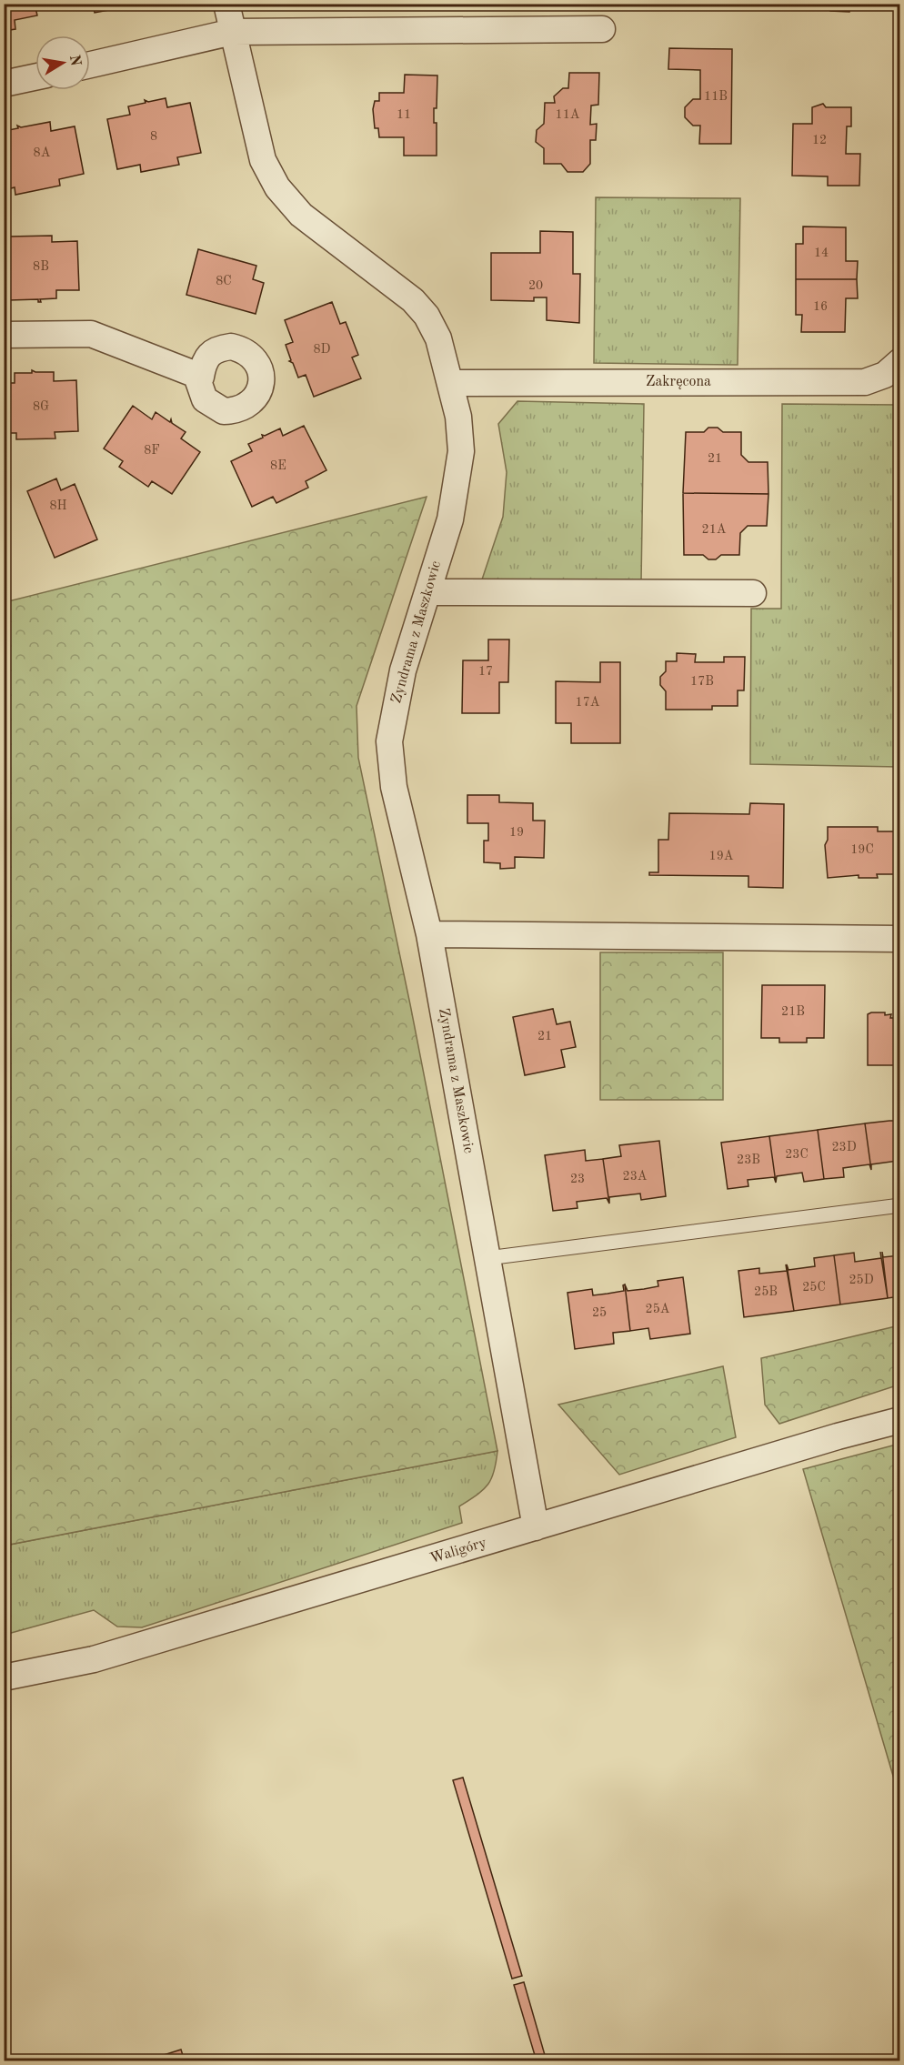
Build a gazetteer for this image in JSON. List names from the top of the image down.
{
  "streets": {
    "street": ["Zakręcona", "Zyndrama z Maszkowic", "Waligóry"]
  },
  "crossings": [
    ["Zakręcona", "Zyndrama z Maszkowic"],
    ["Zyndrama z Maszkowic", "Waligóry"]
  ],
  "house_numbers": [
    "11B",
    "11",
    "11A",
    "8",
    "12",
    "8A",
    "14",
    "8B",
    "8C",
    "20",
    "16",
    "8D",
    "8G",
    "8F",
    "21",
    "8E",
    "8H",
    "21A",
    "17",
    "17B",
    "17A",
    "19",
    "19C",
    "19A",
    "21B",
    "21",
    "23D",
    "23C",
    "23B",
    "23A",
    "23",
    "25D",
    "25C",
    "25B",
    "25A",
    "25"
  ],
  "north": "right"
}
